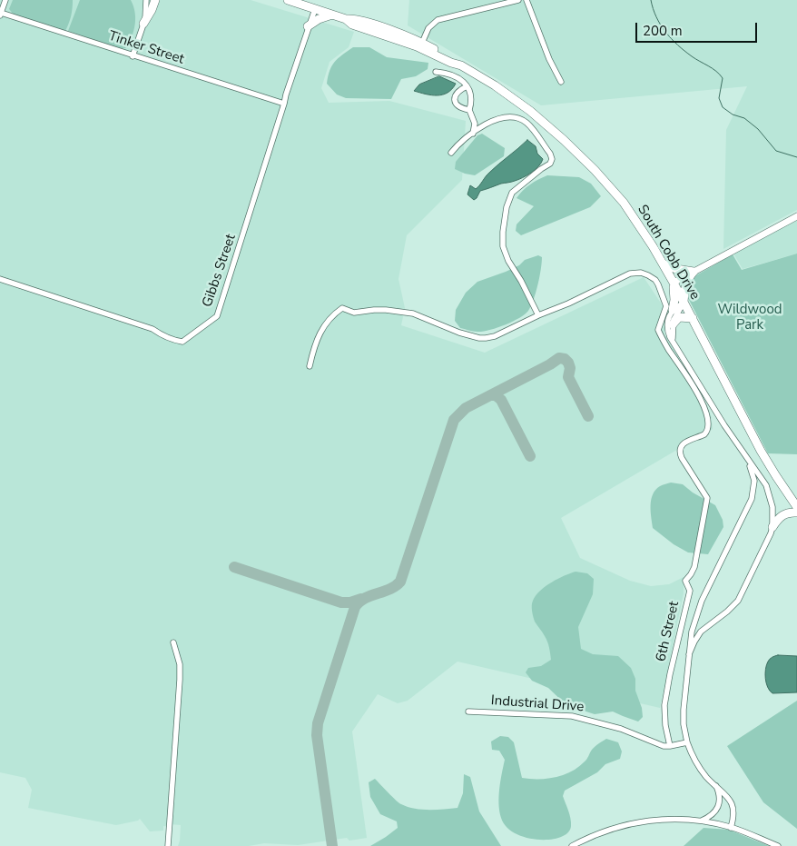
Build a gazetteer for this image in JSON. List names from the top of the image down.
{
  "streets": {
    "main road": ["South Cobb Drive"],
    "street": [
      "Tinker Street",
      "Gibbs Street",
      "6th Street",
      "Industrial Drive"
    ]
  },
  "crossings": [
    ["Tinker Street", "Gibbs Street"],
    ["South Cobb Drive", "Gibbs Street"],
    ["6th Street", "Industrial Drive"]
  ],
  "parks": ["Wildwood Park"],
  "scale_bar": "200 m"
}
